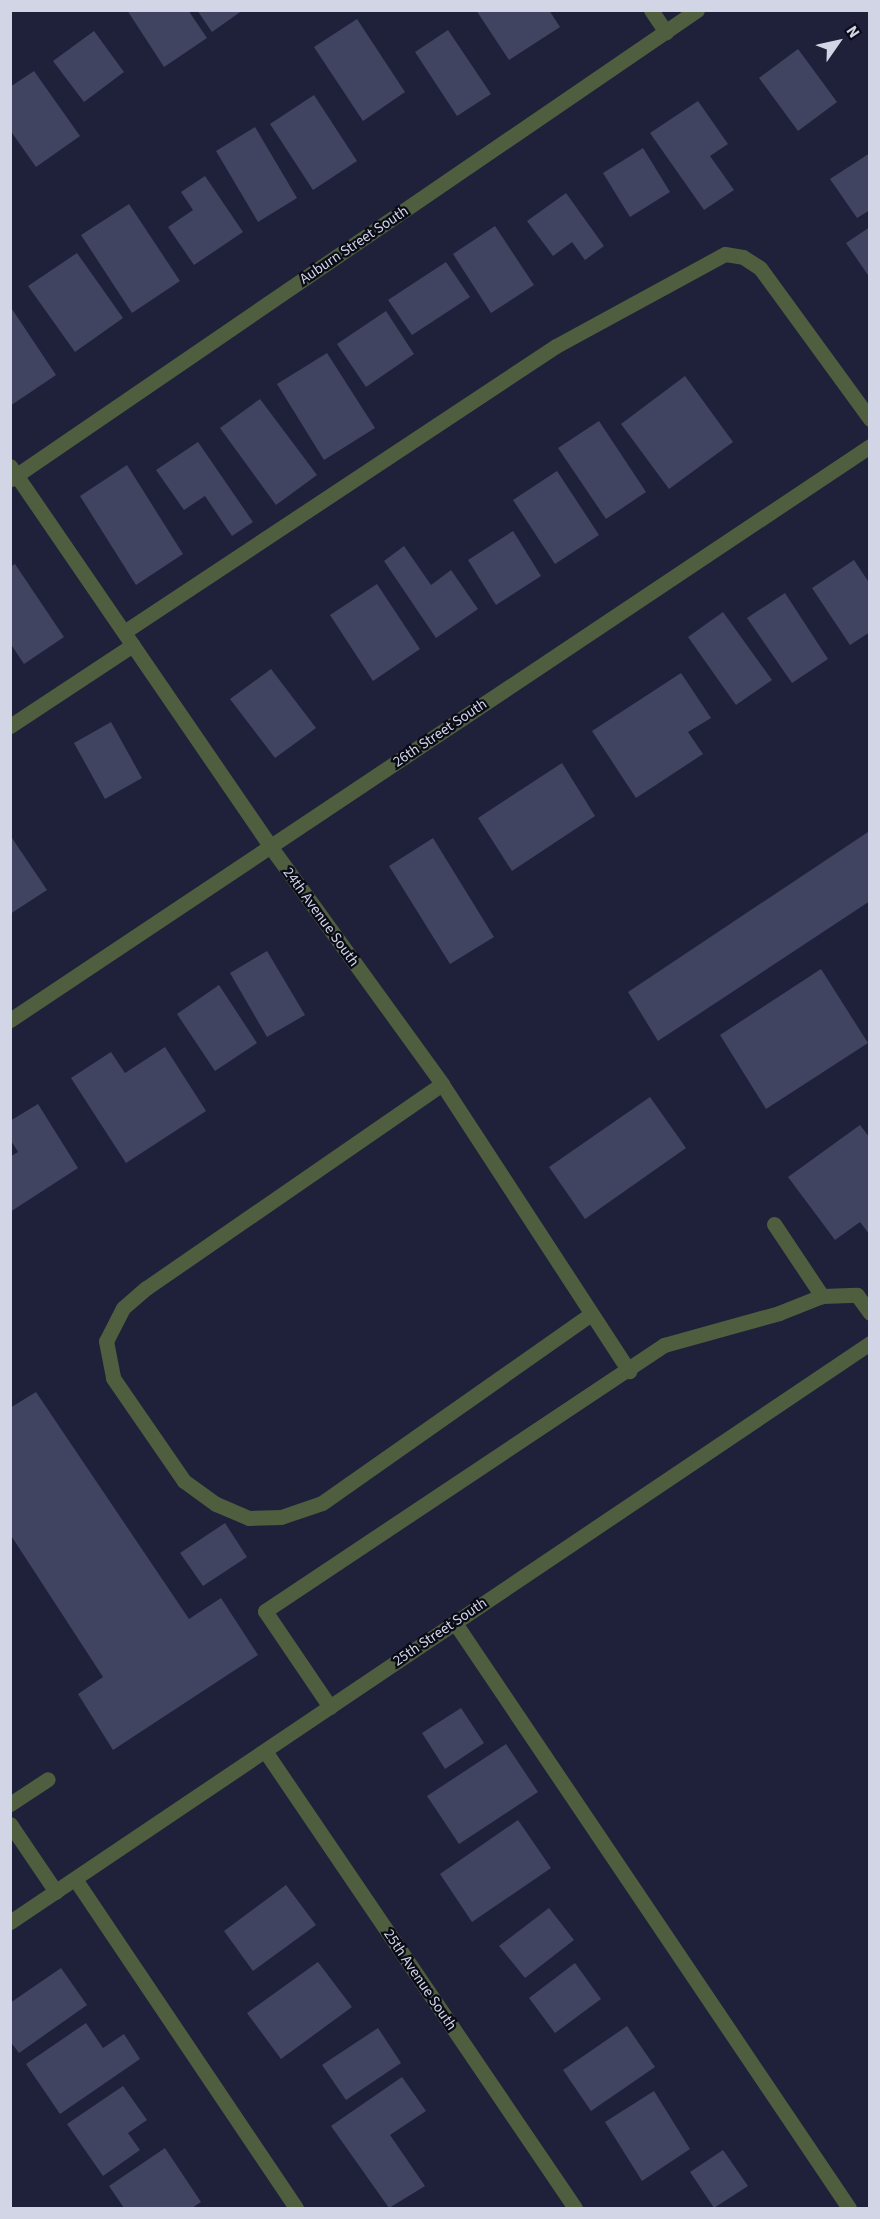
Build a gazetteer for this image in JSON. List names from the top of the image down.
{
  "streets": {
    "street": [
      "Auburn Street South",
      "26th Street South",
      "24th Avenue South",
      "25th Street South",
      "25th Avenue South"
    ]
  },
  "crossings": [
    ["Auburn Street South", "24th Avenue South"],
    ["26th Street South", "24th Avenue South"],
    ["25th Street South", "25th Avenue South"]
  ],
  "north": "top right"
}
